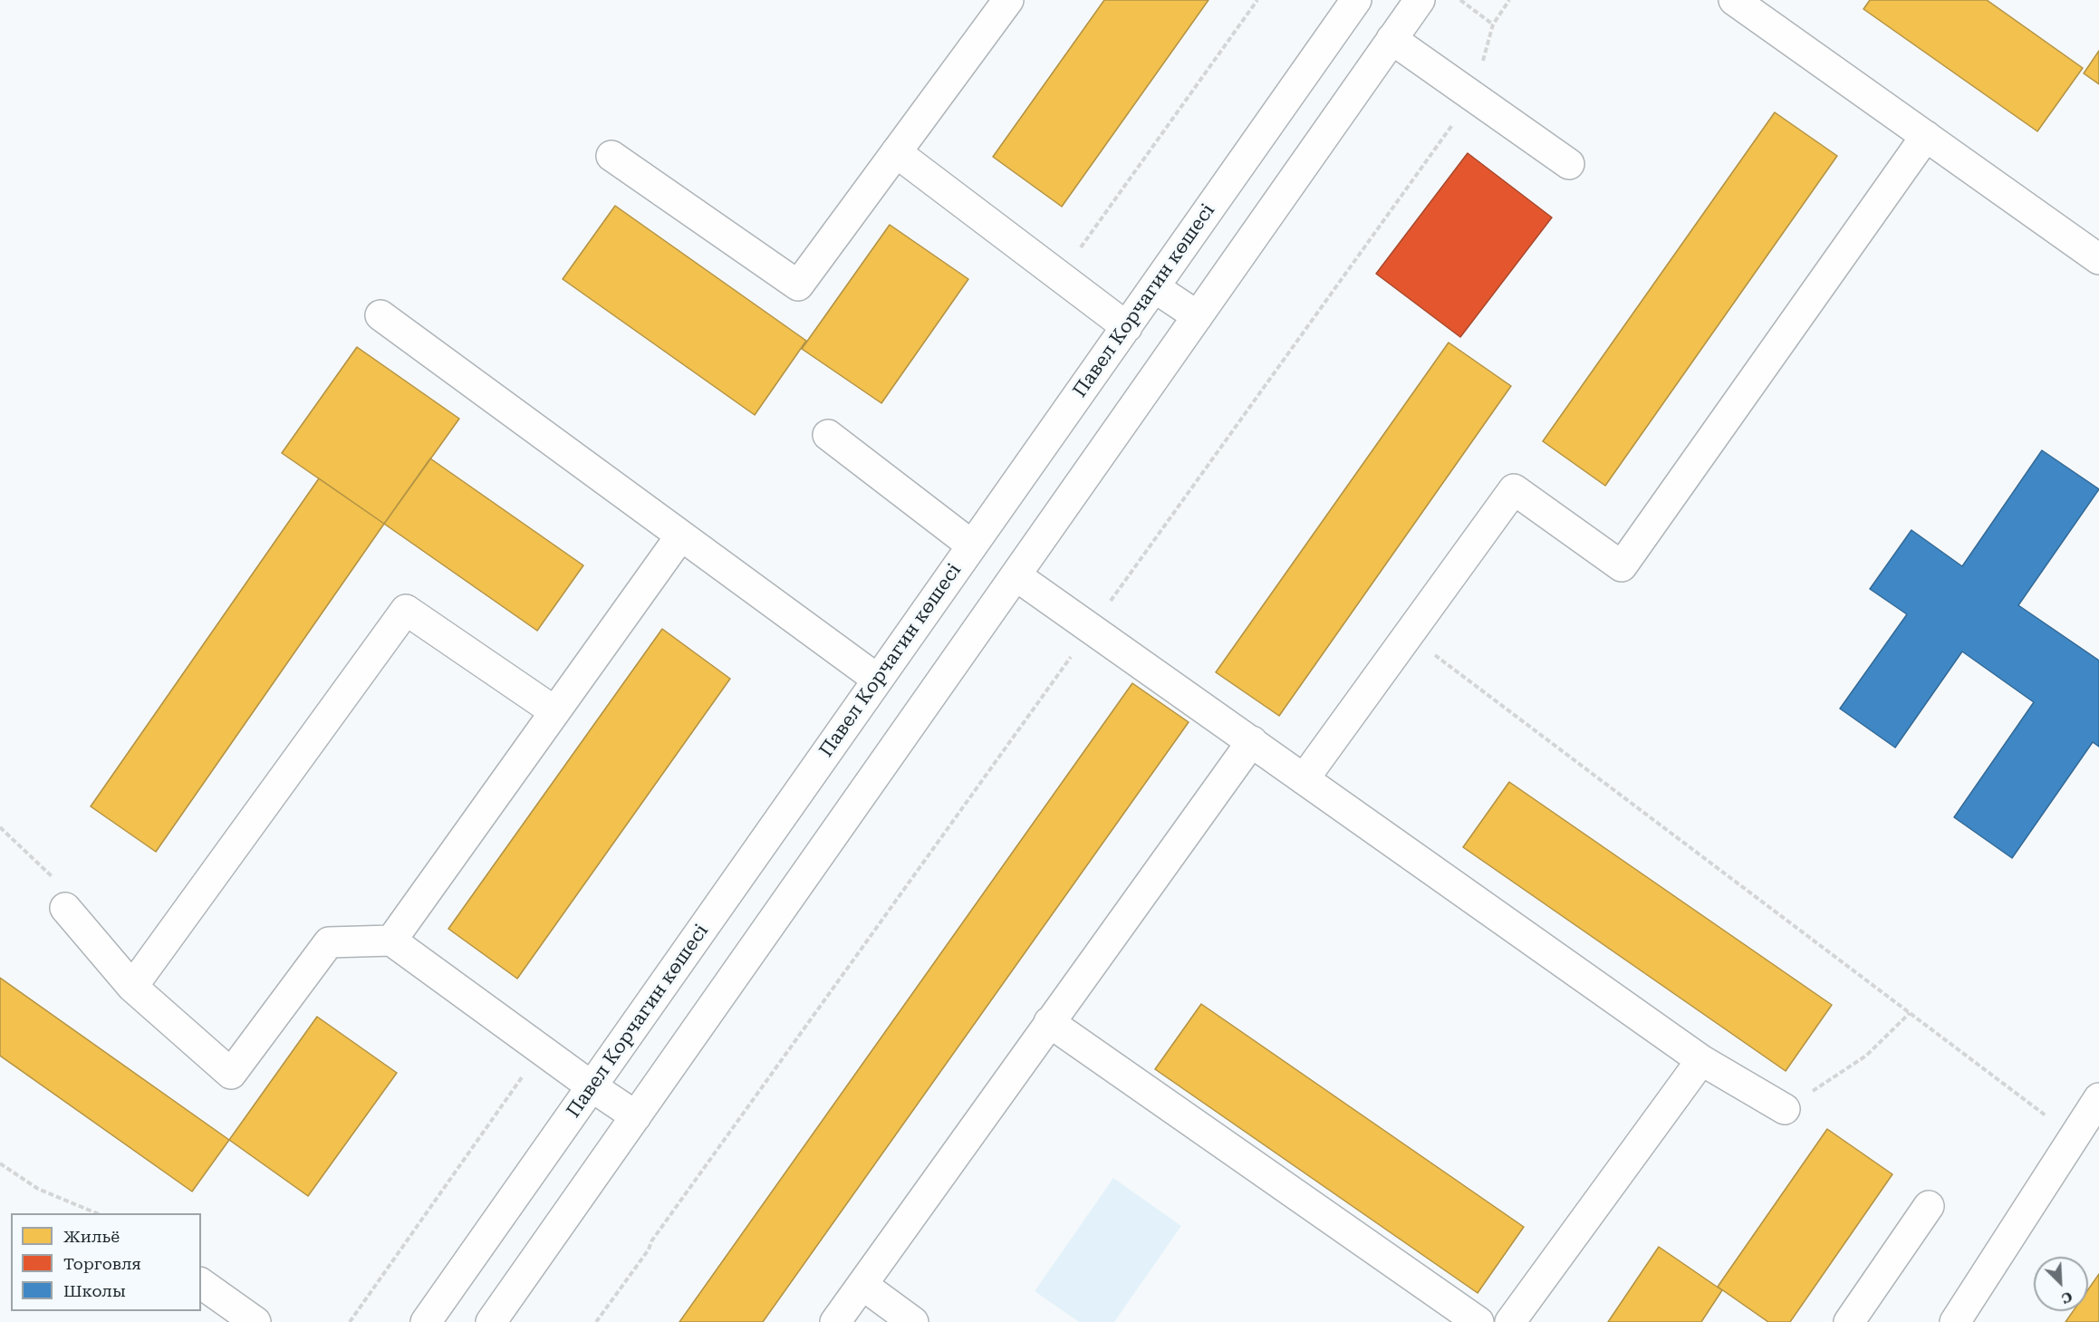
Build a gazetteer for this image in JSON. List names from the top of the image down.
{
  "streets": {
    "street": ["Павел Корчагин көшесі"]
  },
  "legend": ["Жильё", "Торговля", "Школы"],
  "north": "bottom right"
}
